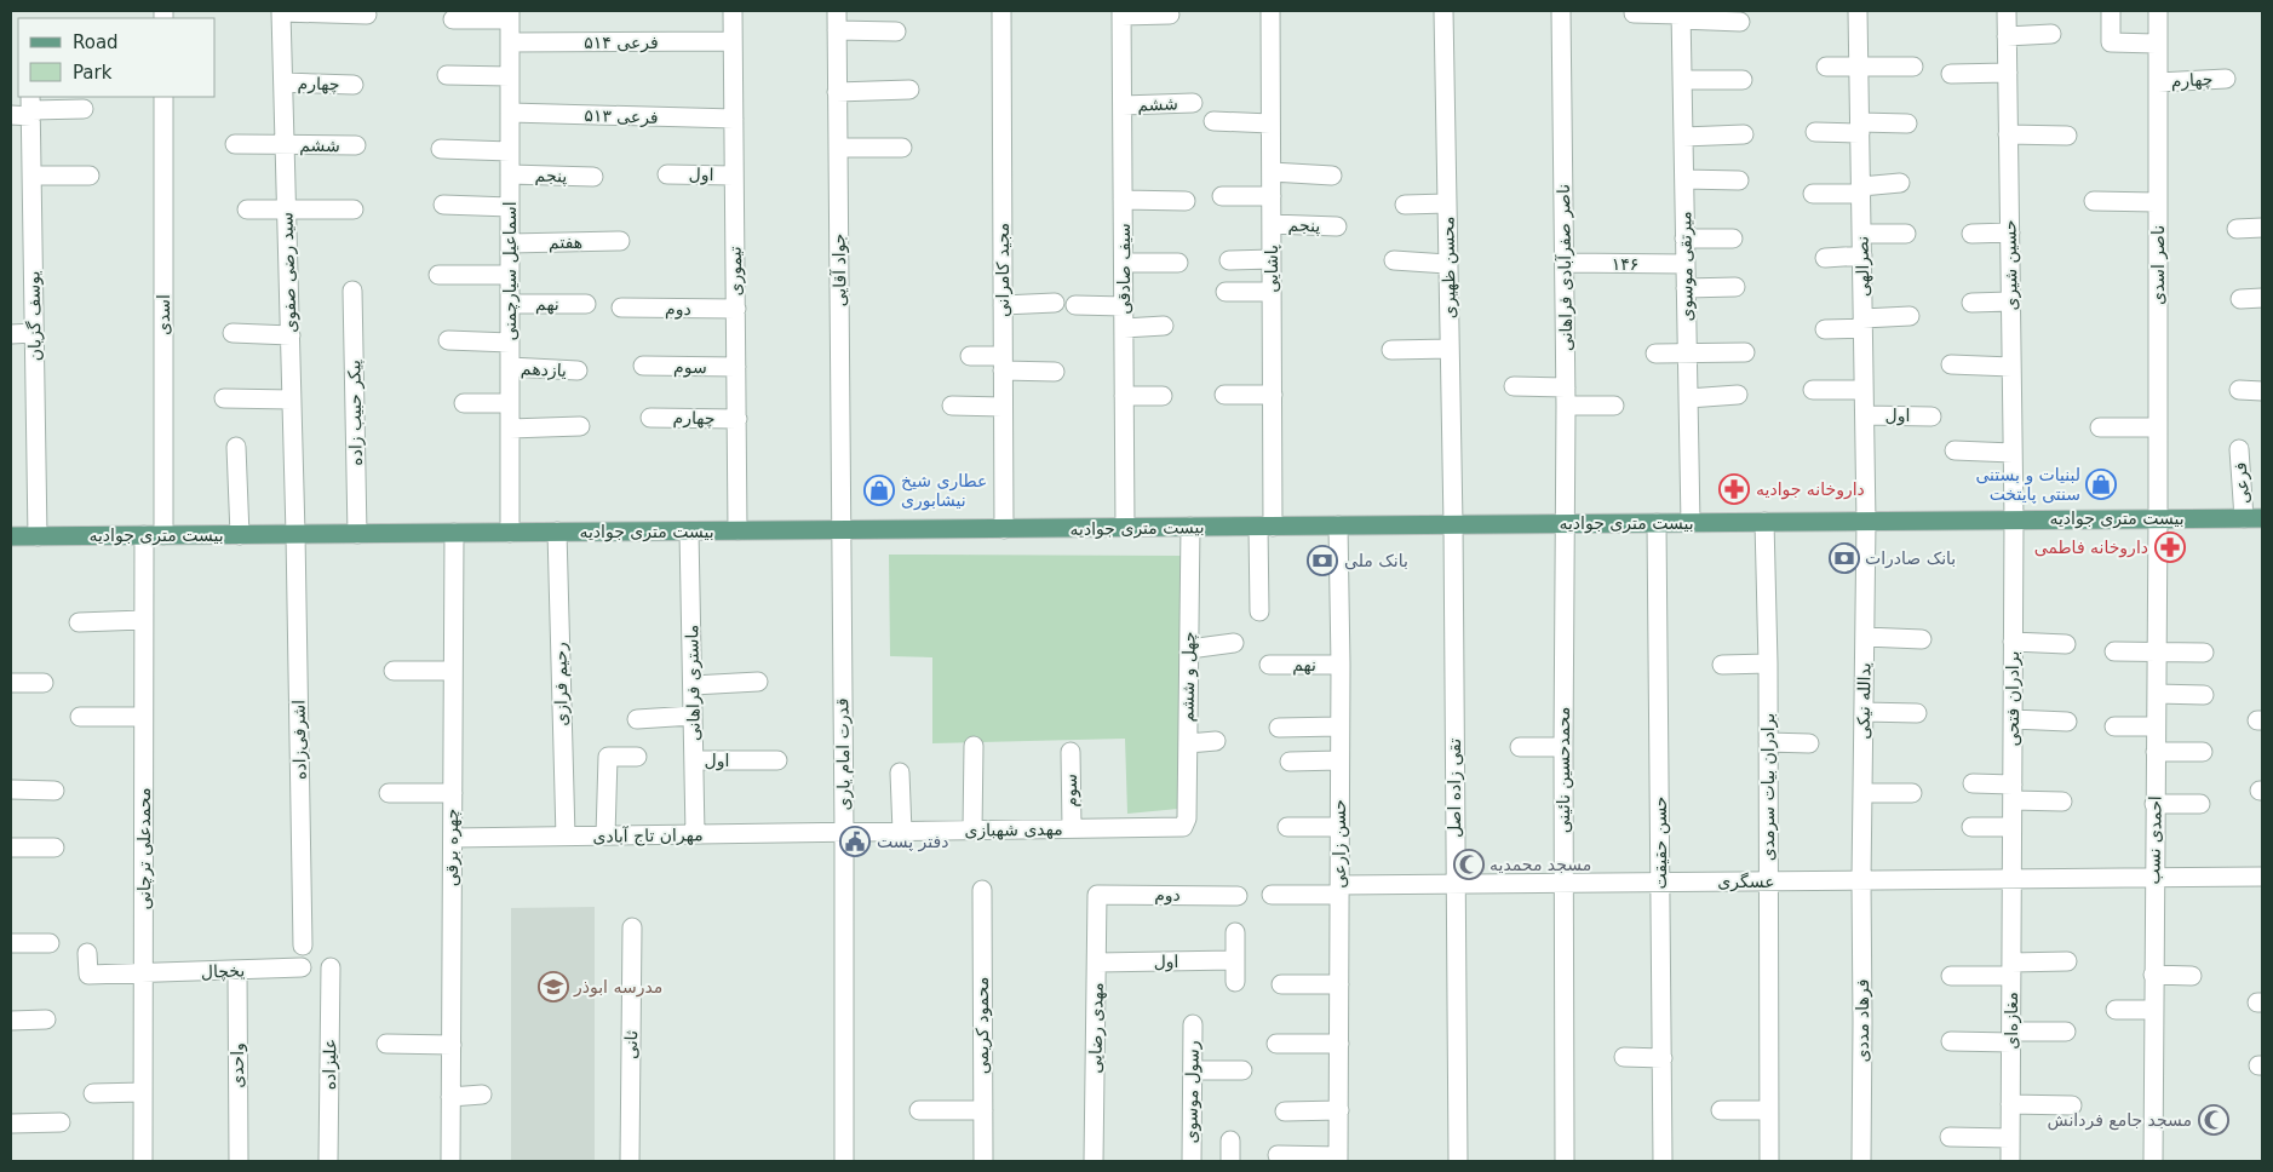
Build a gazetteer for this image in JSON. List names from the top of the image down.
{
  "streets": {
    "main road": ["بیست متری جوادیه"],
    "street": [
      "فرعی ۵۱۴",
      "چهارم",
      "ششم",
      "فرعی ۵۱۳",
      "اول",
      "پنجم",
      "هفتم",
      "۱۴۶",
      "حسین شیری",
      "ناصر اسدی",
      "میرتقی موسوی",
      "نصرالهی",
      "محسن ظهیری",
      "ناصر صفرآبادی فراهانی",
      "سیف صادقی",
      "پاشایی",
      "جواد آقایی",
      "مجید کامرانی",
      "اسماعیل سیارچمنی",
      "تیموری",
      "سید رضی صفوی",
      "نهم",
      "دوم",
      "اسدی",
      "یوسف گزیان",
      "سوم",
      "یازدهم",
      "پیکر حبیب زاده",
      "فرعی",
      "چهل و ششم",
      "ماستری فراهانی",
      "رحیم فرازی",
      "برادران فتحی",
      "یدالله نیکی",
      "اشرفی‌زاده",
      "قدرت امام یاری",
      "محمدحسین نائینی",
      "برادران بیات سرمدی",
      "تقی زاده اصل",
      "مهدی شهبازی",
      "مهران تاج آبادی",
      "احمدی نسب",
      "حسن حقیقت",
      "حسن زارعی",
      "چهره برقی",
      "محمدعلی ترچانی",
      "عسگری",
      "یخچال",
      "فرهاد مددی",
      "مغازه‌ای",
      "محمود کریمی",
      "مهدی رضایی",
      "ثانی",
      "علیزاده",
      "واحدی",
      "رسول موسوی"
    ]
  },
  "crossings": [
    ["فرعی ۵۱۴", "اسماعیل سیارچمنی"],
    ["فرعی ۵۱۴", "تیموری"],
    ["چهارم", "ناصر اسدی"],
    ["چهارم", "تیموری"],
    ["چهارم", "سید رضی صفوی"],
    ["ششم", "سیف صادقی"],
    ["ششم", "سید رضی صفوی"],
    ["فرعی ۵۱۳", "اسماعیل سیارچمنی"],
    ["فرعی ۵۱۳", "تیموری"],
    ["اول", "نصرالهی"],
    ["اول", "تیموری"],
    ["اول", "ماستری فراهانی"],
    ["اول", "مهدی رضایی"],
    ["پنجم", "پاشایی"],
    ["پنجم", "اسماعیل سیارچمنی"],
    ["هفتم", "اسماعیل سیارچمنی"],
    ["۱۴۶", "میرتقی موسوی"],
    ["۱۴۶", "ناصر صفرآبادی فراهانی"],
    ["حسین شیری", "بیست متری جوادیه"],
    ["حسین شیری", "برادران فتحی"],
    ["ناصر اسدی", "بیست متری جوادیه"],
    ["ناصر اسدی", "احمدی نسب"],
    ["میرتقی موسوی", "بیست متری جوادیه"],
    ["نصرالهی", "بیست متری جوادیه"],
    ["نصرالهی", "یدالله نیکی"],
    ["محسن ظهیری", "بیست متری جوادیه"],
    ["محسن ظهیری", "تقی زاده اصل"],
    ["ناصر صفرآبادی فراهانی", "بیست متری جوادیه"],
    ["ناصر صفرآبادی فراهانی", "محمدحسین نائینی"],
    ["سیف صادقی", "بیست متری جوادیه"],
    ["پاشایی", "بیست متری جوادیه"],
    ["جواد آقایی", "بیست متری جوادیه"],
    ["جواد آقایی", "قدرت امام یاری"],
    ["مجید کامرانی", "بیست متری جوادیه"],
    ["اسماعیل سیارچمنی", "نهم"],
    ["اسماعیل سیارچمنی", "یازدهم"],
    ["اسماعیل سیارچمنی", "بیست متری جوادیه"],
    ["تیموری", "دوم"],
    ["تیموری", "سوم"],
    ["تیموری", "بیست متری جوادیه"],
    ["سید رضی صفوی", "بیست متری جوادیه"],
    ["سید رضی صفوی", "اشرفی‌زاده"],
    ["نهم", "حسن زارعی"],
    ["دوم", "مهدی رضایی"],
    ["اسدی", "بیست متری جوادیه"],
    ["یوسف گزیان", "بیست متری جوادیه"],
    ["سوم", "مهدی شهبازی"],
    ["پیکر حبیب زاده", "بیست متری جوادیه"],
    ["فرعی", "بیست متری جوادیه"],
    ["بیست متری جوادیه", "چهل و ششم"],
    ["بیست متری جوادیه", "ماستری فراهانی"],
    ["بیست متری جوادیه", "رحیم فرازی"],
    ["بیست متری جوادیه", "برادران فتحی"],
    ["بیست متری جوادیه", "یدالله نیکی"],
    ["بیست متری جوادیه", "اشرفی‌زاده"],
    ["بیست متری جوادیه", "قدرت امام یاری"],
    ["بیست متری جوادیه", "محمدحسین نائینی"],
    ["بیست متری جوادیه", "برادران بیات سرمدی"],
    ["بیست متری جوادیه", "تقی زاده اصل"],
    ["بیست متری جوادیه", "احمدی نسب"],
    ["بیست متری جوادیه", "حسن حقیقت"],
    ["بیست متری جوادیه", "حسن زارعی"],
    ["بیست متری جوادیه", "چهره برقی"],
    ["بیست متری جوادیه", "محمدعلی ترچانی"],
    ["چهل و ششم", "مهدی شهبازی"],
    ["ماستری فراهانی", "مهران تاج آبادی"],
    ["رحیم فرازی", "مهران تاج آبادی"],
    ["برادران فتحی", "عسگری"],
    ["برادران فتحی", "مغازه‌ای"],
    ["یدالله نیکی", "عسگری"],
    ["یدالله نیکی", "فرهاد مددی"],
    ["قدرت امام یاری", "مهدی شهبازی"],
    ["قدرت امام یاری", "مهران تاج آبادی"],
    ["محمدحسین نائینی", "عسگری"],
    ["برادران بیات سرمدی", "عسگری"],
    ["تقی زاده اصل", "عسگری"],
    ["مهدی شهبازی", "مهران تاج آبادی"],
    ["مهران تاج آبادی", "چهره برقی"],
    ["احمدی نسب", "عسگری"],
    ["حسن حقیقت", "عسگری"],
    ["حسن زارعی", "عسگری"],
    ["محمدعلی ترچانی", "یخچال"],
    ["عسگری", "فرهاد مددی"],
    ["عسگری", "مغازه‌ای"],
    ["یخچال", "واحدی"]
  ],
  "places": {
    "shop": ["لبنیات و بستنی سنتی پایتخت", "عطاری شیخ نیشابوری"],
    "pharmacy": ["داروخانه جوادیه", "داروخانه فاطمی"],
    "bank": ["بانک صادرات", "بانک ملی"],
    "public building": ["دفتر پست"],
    "mosque": ["مسجد محمدیه", "مسجد جامع فردانش"],
    "school or university": ["مدرسه ابوذر"]
  },
  "legend": ["Road", "Park"]
}
